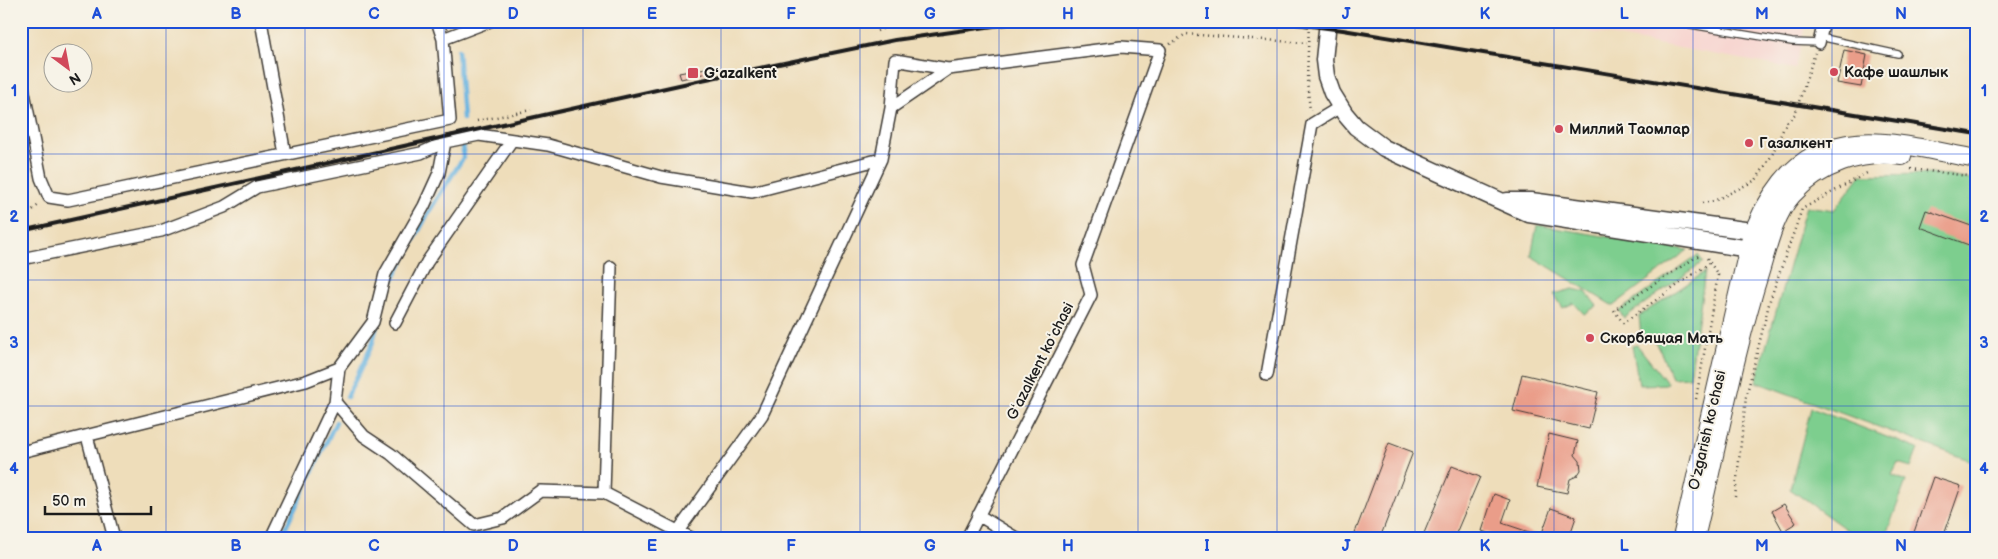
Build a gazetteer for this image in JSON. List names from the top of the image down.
{
  "streets": {
    "main road": ["Oʻzgarish koʻchasi"],
    "street": ["Gʻazalkent koʻchasi"]
  },
  "places": {
    "other": [
      "Кафе шашлык",
      "Миллий Таомлар",
      "Газалкент",
      "Скорбящая Мать"
    ],
    "transit": ["Gʻazalkent"]
  },
  "scale_bar": "50 m",
  "north": "bottom right",
  "grid": {
    "columns": [
      "A",
      "B",
      "C",
      "D",
      "E",
      "F",
      "G",
      "H",
      "I",
      "J",
      "K",
      "L",
      "M",
      "N"
    ],
    "rows": [
      "1",
      "2",
      "3",
      "4"
    ]
  }
}
